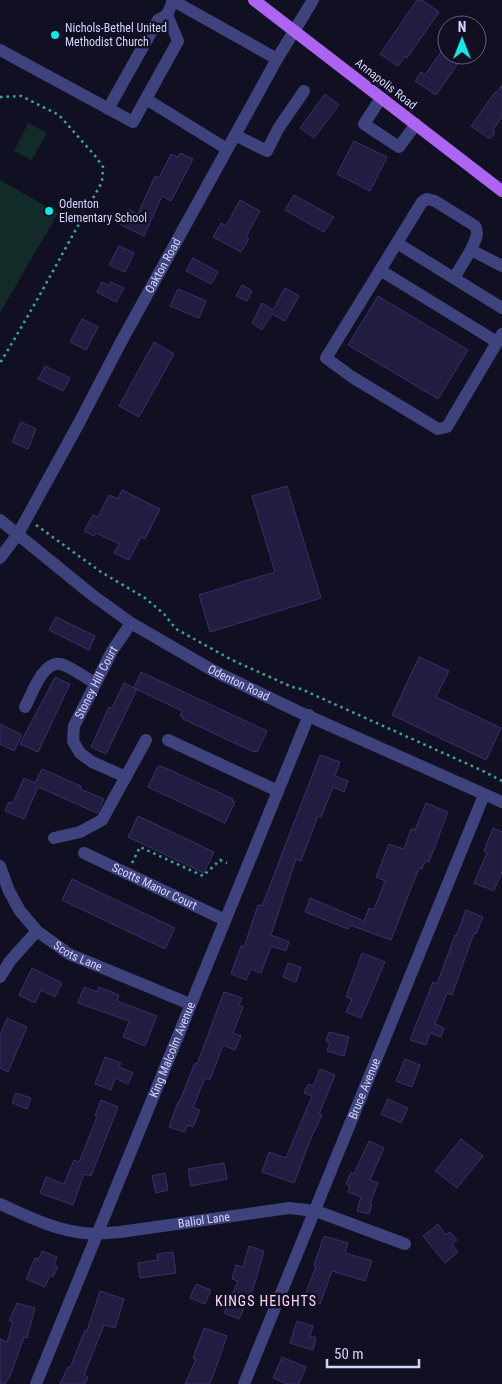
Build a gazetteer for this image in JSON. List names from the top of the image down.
{
  "streets": {
    "main road": ["Annapolis Road"],
    "street": [
      "Oakton Road",
      "Odenton Road",
      "Stoney Hill Court",
      "Scotts Manor Court",
      "Scots Lane",
      "King Malcolm Avenue",
      "Bruce Avenue",
      "Baliol Lane"
    ]
  },
  "crossings": [
    ["Annapolis Road", "Oakton Road"],
    ["Oakton Road", "Odenton Road"],
    ["Odenton Road", "Stoney Hill Court"],
    ["Odenton Road", "King Malcolm Avenue"],
    ["Odenton Road", "Bruce Avenue"],
    ["Scotts Manor Court", "King Malcolm Avenue"],
    ["Scots Lane", "King Malcolm Avenue"],
    ["King Malcolm Avenue", "Baliol Lane"],
    ["Bruce Avenue", "Baliol Lane"]
  ],
  "districts": ["KINGS HEIGHTS"],
  "places": ["Nichols-Bethel United Methodist Church", "Odenton Elementary School"],
  "scale_bar": "50 m",
  "north": "top"
}
